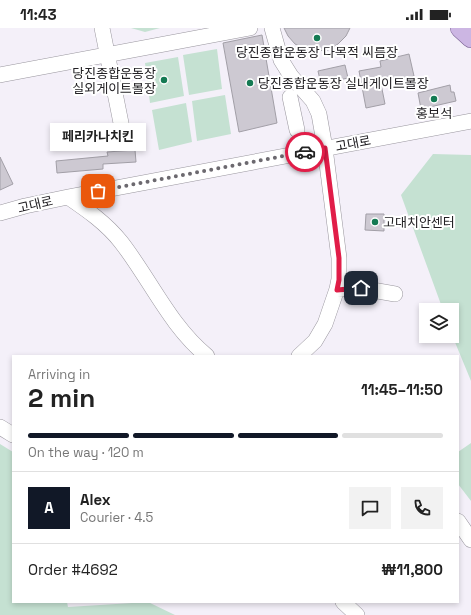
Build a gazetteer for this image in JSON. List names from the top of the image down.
{
  "streets": {
    "street": ["고대로"]
  },
  "places": [
    "당진종합운동장 다목적 씨름장",
    "당진종합운동장 실외게이트볼장",
    "당진종합운동장 실내게이트볼장",
    "홍보석",
    "페리카나치킨",
    "고대치안센터"
  ],
  "page": {
    "status": "11:43",
    "bubble": "페리카나치킨",
    "heading": ["2 min", "Arriving in", "11:45–11:50"],
    "panel": [
      "Alex",
      "Courier · 4.5",
      "Order #4692",
      "₩11,800"
    ],
    "bar": "On the way · 120 m",
    "round": "A"
  }
}
